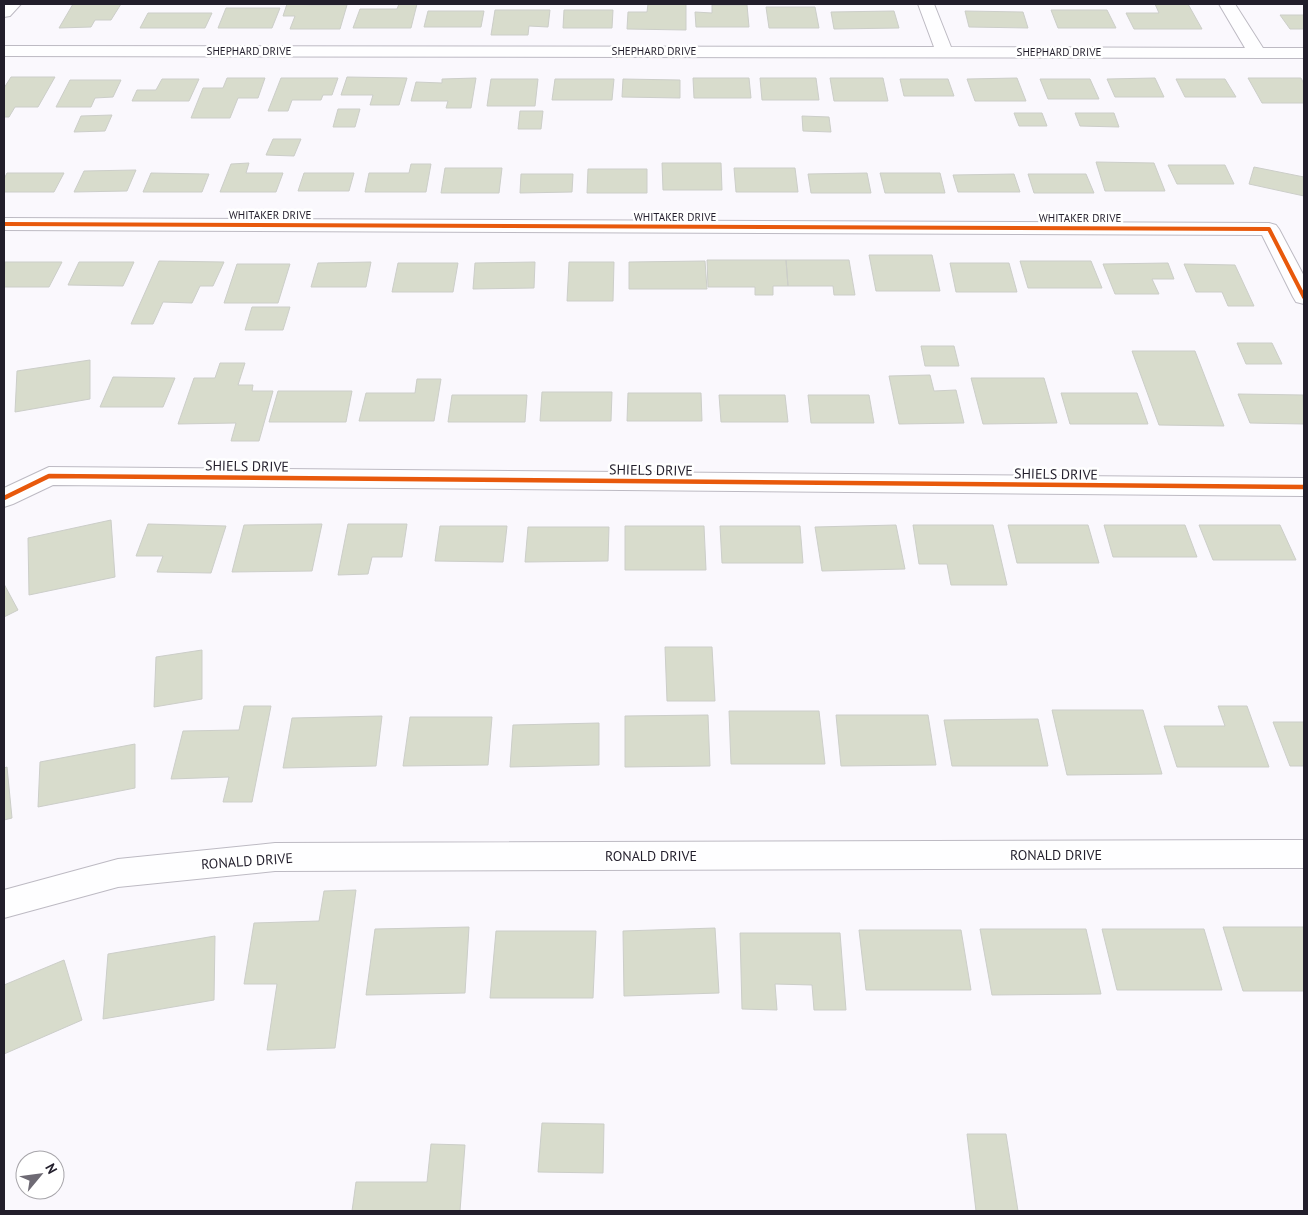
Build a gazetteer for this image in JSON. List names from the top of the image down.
{
  "streets": {
    "street": [
      "SHEPHARD DRIVE",
      "WHITAKER DRIVE",
      "SHIELS DRIVE",
      "RONALD DRIVE"
    ]
  },
  "north": "top right"
}
